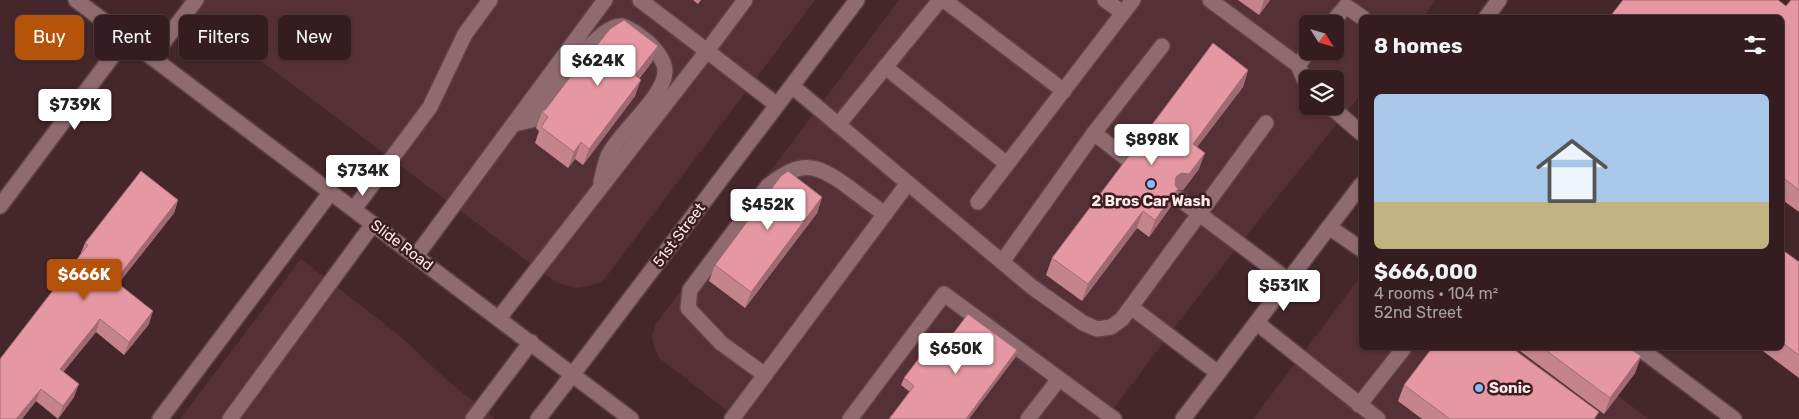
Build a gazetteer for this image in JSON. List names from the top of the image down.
{
  "streets": {
    "main road": ["51st Street", "Slide Road"]
  },
  "crossings": [
    ["51st Street", "Slide Road"]
  ],
  "places": ["2 Bros Car Wash", "Sonic"],
  "north": "bottom right",
  "page": {
    "chip": [
      "Buy",
      "Rent",
      "Filters",
      "New"
    ],
    "heading": "8 homes",
    "price": [
      "$624K",
      "$739K",
      "$898K",
      "$734K",
      "$452K",
      "$666K",
      "$531K",
      "$650K"
    ],
    "list": [
      {
        "name": "$666,000",
        "note": "4 rooms · 104 m² · 52nd Street"
      }
    ]
  }
}
